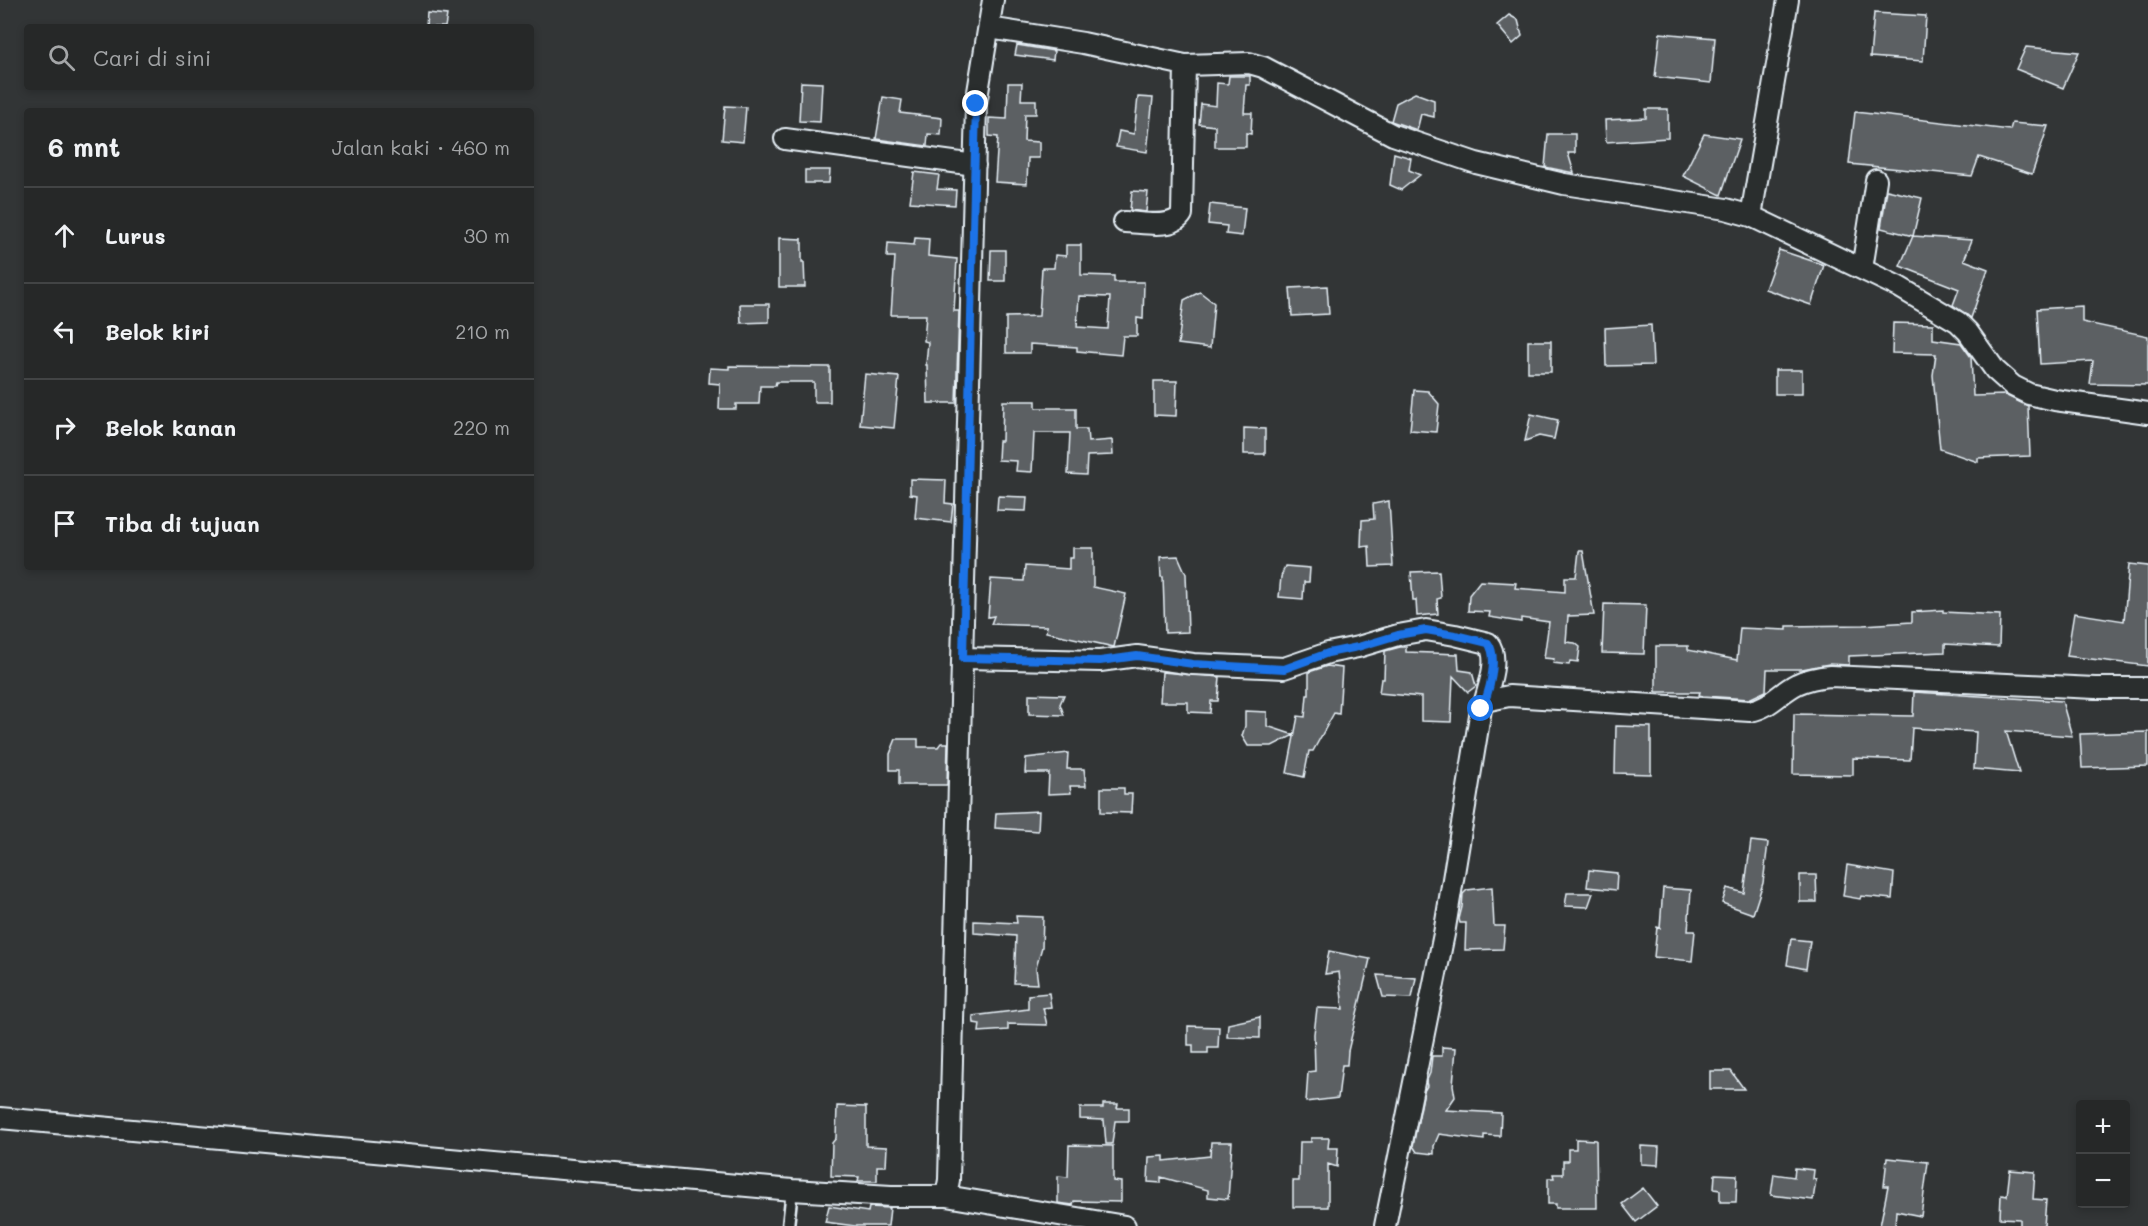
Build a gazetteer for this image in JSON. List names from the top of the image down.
{
  "page": {
    "search": "Cari di sini",
    "heading": ["6 mnt", "Jalan kaki · 460 m"],
    "list": [
      ["Lurus", "30 m"],
      ["Belok kiri", "210 m"],
      ["Belok kanan", "220 m"],
      "Tiba di tujuan"
    ],
    "map_buttons": ["+", "−"]
  }
}
